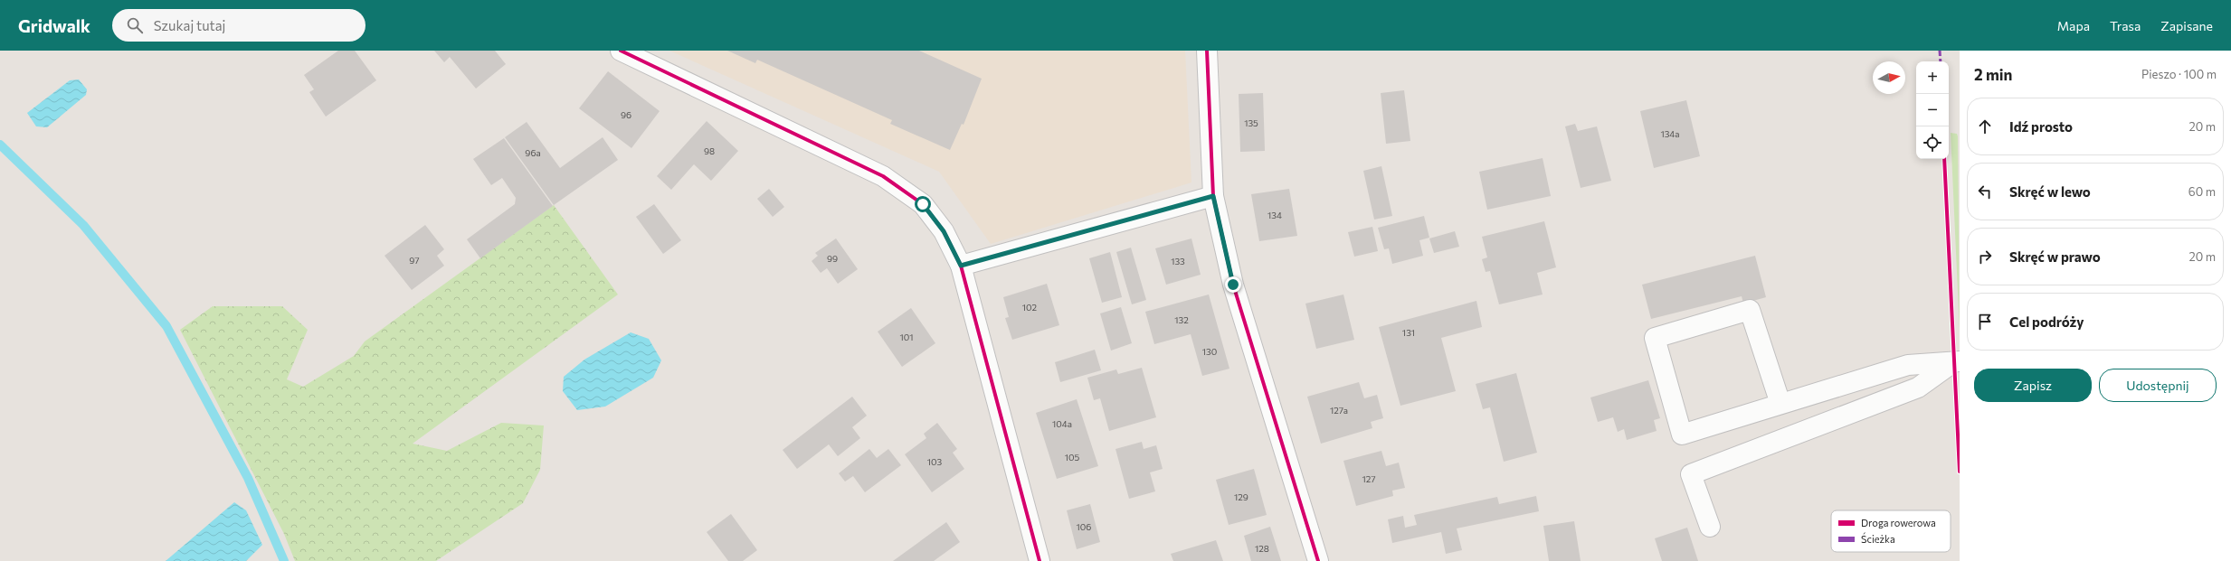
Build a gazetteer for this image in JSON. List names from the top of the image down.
{
  "house_numbers": [
    "96",
    "135",
    "134a",
    "98",
    "96a",
    "134",
    "99",
    "97",
    "133",
    "102",
    "132",
    "131",
    "101",
    "130",
    "127a",
    "104a",
    "105",
    "103",
    "127",
    "129",
    "106",
    "128"
  ],
  "legend": ["Droga rowerowa", "Ścieżka"],
  "north": "right",
  "page": {
    "header": "Gridwalk",
    "search": "Szukaj tutaj",
    "nav": ["Mapa", "Trasa", "Zapisane"],
    "heading": ["2 min", "Pieszo · 100 m"],
    "map_buttons": ["+", "−"],
    "list": [
      ["Idź prosto", "20 m"],
      ["Skręć w lewo", "60 m"],
      ["Skręć w prawo", "20 m"],
      "Cel podróży"
    ],
    "buttons": ["Zapisz", "Udostępnij"]
  }
}
